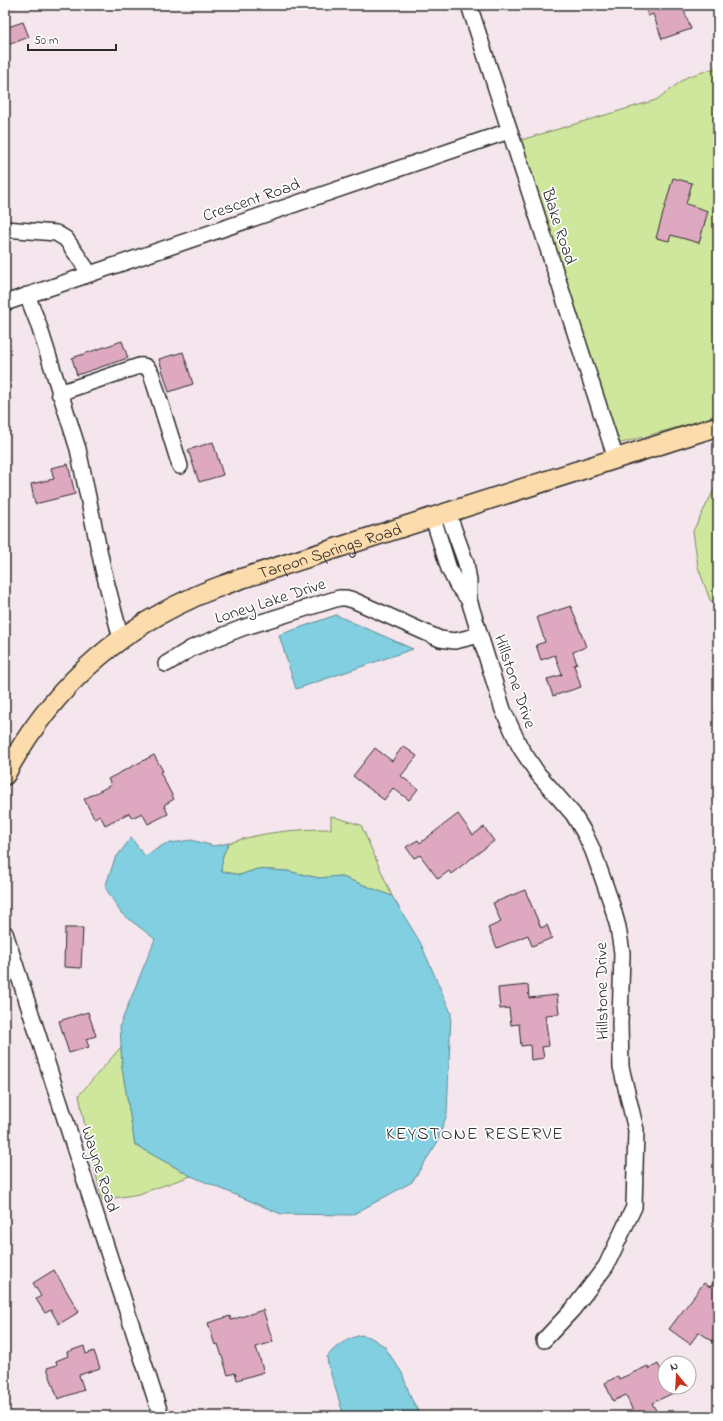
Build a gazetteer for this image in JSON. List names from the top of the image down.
{
  "streets": {
    "main road": ["Tarpon Springs Road"],
    "street": [
      "Crescent Road",
      "Blake Road",
      "Loney Lake Drive",
      "Hillstone Drive",
      "Wayne Road"
    ]
  },
  "crossings": [
    ["Crescent Road", "Blake Road"],
    ["Blake Road", "Tarpon Springs Road"],
    ["Tarpon Springs Road", "Hillstone Drive"],
    ["Loney Lake Drive", "Hillstone Drive"]
  ],
  "districts": ["KEYSTONE RESERVE"],
  "scale_bar": "50 m",
  "north": "top"
}
